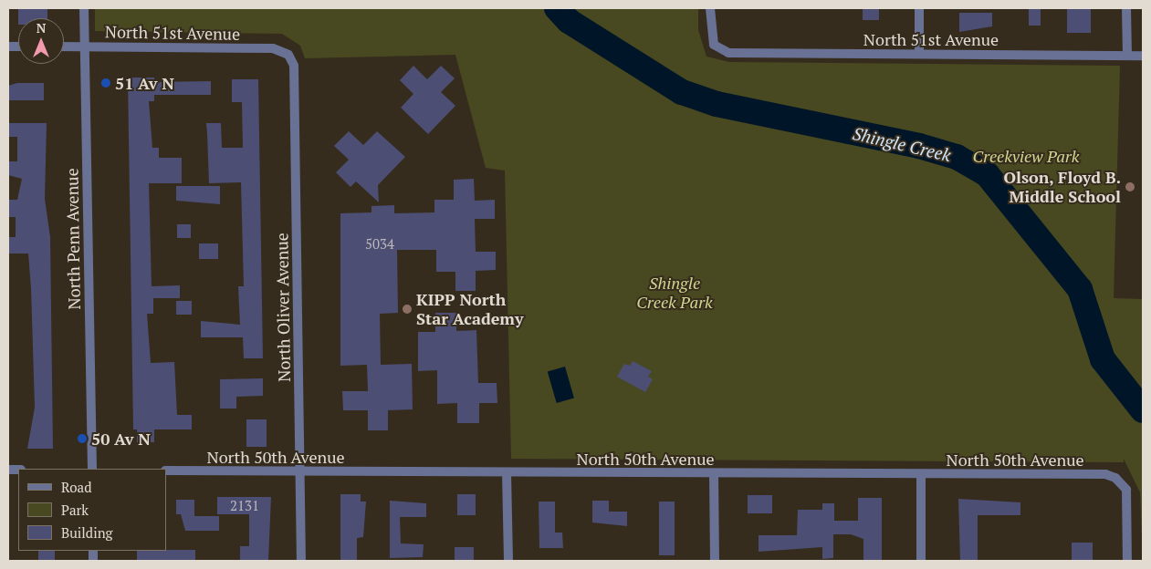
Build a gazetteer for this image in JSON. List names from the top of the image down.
{
  "streets": {
    "street": [
      "North 51st Avenue",
      "North Penn Avenue",
      "North Oliver Avenue",
      "North 50th Avenue"
    ]
  },
  "crossings": [
    ["North 51st Avenue", "North Penn Avenue"],
    ["North 51st Avenue", "North Oliver Avenue"],
    ["North Oliver Avenue", "North 50th Avenue"]
  ],
  "water": ["Shingle Creek"],
  "parks": ["Creekview Park", "Shingle Creek Park"],
  "places": [
    "51 Av N",
    "Olson, Floyd B. Middle School",
    "KIPP North Star Academy",
    "50 Av N"
  ],
  "house_numbers": ["5034", "2131"],
  "legend": ["Road", "Park", "Building"],
  "north": "top"
}
